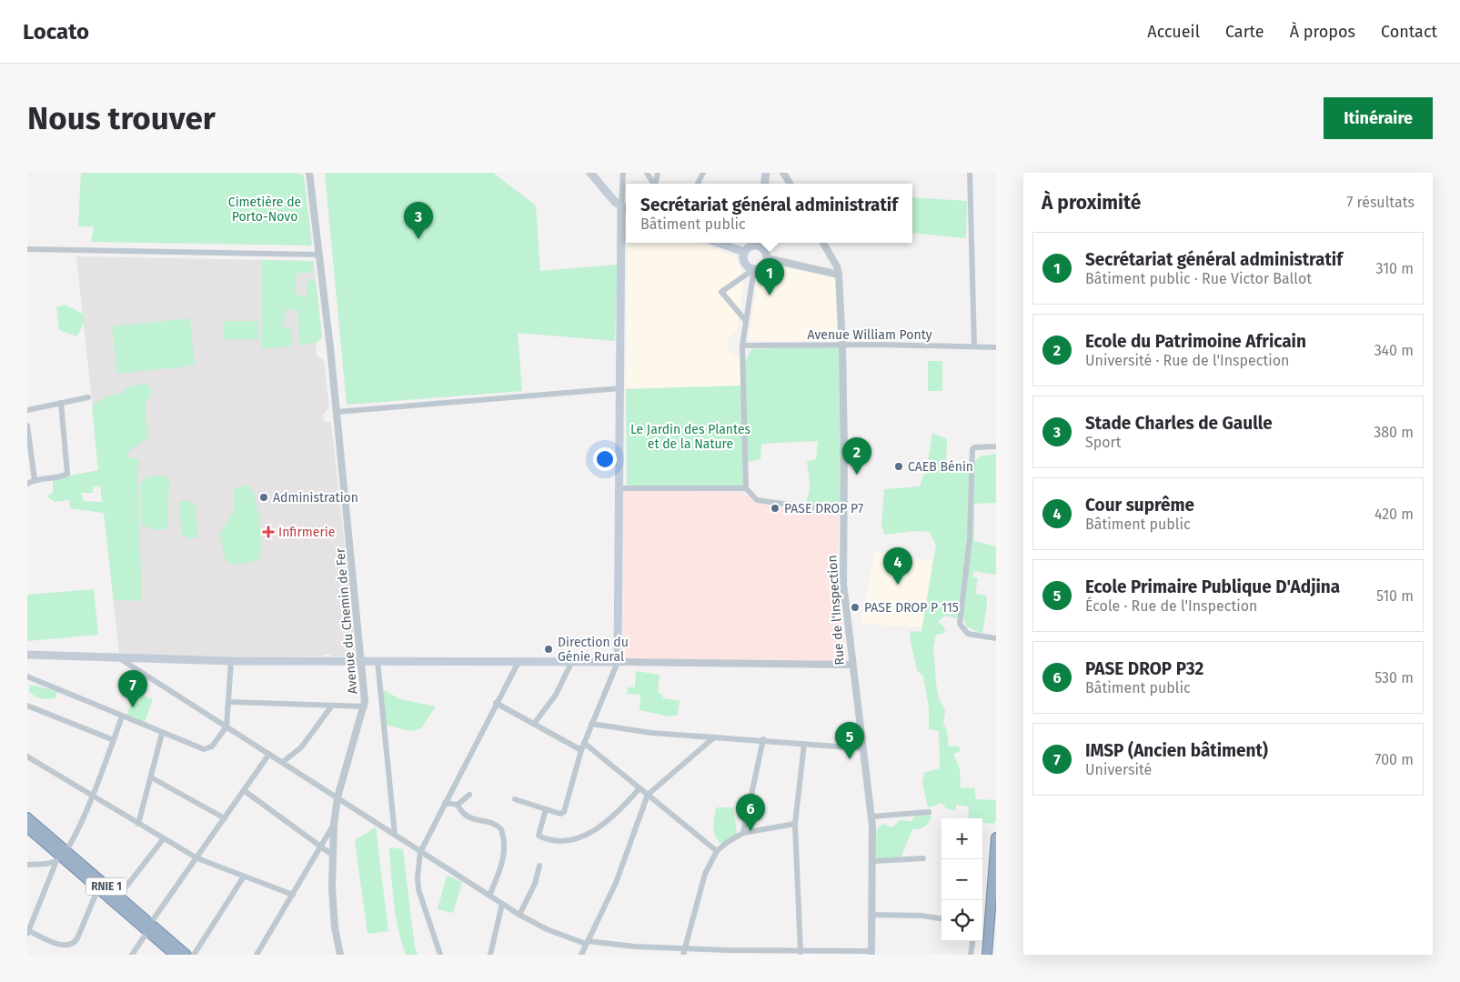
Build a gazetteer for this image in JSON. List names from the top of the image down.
{
  "streets": {
    "highway": ["RNIE 1"],
    "street": ["Avenue William Ponty", "Rue de l'Inspection", "Avenue du Chemin de Fer"]
  },
  "crossings": [
    ["Avenue William Ponty", "Rue de l'Inspection"]
  ],
  "parks": ["Cimetière de Porto-Novo", "Le Jardin des Plantes et de la Nature"],
  "places": {
    "other": [
      "CAEB Bénin",
      "Administration",
      "PASE DROP P7",
      "PASE DROP P 115",
      "Direction du Génie Rural"
    ],
    "health": ["Infirmerie"]
  },
  "page": {
    "header": "Locato",
    "nav": [
      "Accueil",
      "Carte",
      "À propos",
      "Contact"
    ],
    "buttons": "Itinéraire",
    "title": "Nous trouver",
    "heading": ["À proximité", "7 résultats"],
    "popup": ["Secrétariat général administratif", "Bâtiment public"],
    "pins": [
      "3",
      "1",
      "2",
      "4",
      "7",
      "5",
      "6"
    ],
    "list": [
      {
        "mark": "1",
        "name": "Secrétariat général administratif",
        "note": "Bâtiment public · Rue Victor Ballot",
        "value": "310 m"
      },
      {
        "mark": "2",
        "name": "Ecole du Patrimoine Africain",
        "note": "Université · Rue de l'Inspection",
        "value": "340 m"
      },
      {
        "mark": "3",
        "name": "Stade Charles de Gaulle",
        "note": "Sport",
        "value": "380 m"
      },
      {
        "mark": "4",
        "name": "Cour suprême",
        "note": "Bâtiment public",
        "value": "420 m"
      },
      {
        "mark": "5",
        "name": "Ecole Primaire Publique D'Adjina",
        "note": "École · Rue de l'Inspection",
        "value": "510 m"
      },
      {
        "mark": "6",
        "name": "PASE DROP P32",
        "note": "Bâtiment public",
        "value": "530 m"
      },
      {
        "mark": "7",
        "name": "IMSP (Ancien bâtiment)",
        "note": "Université",
        "value": "700 m"
      }
    ],
    "map_buttons": ["+", "−"]
  }
}
